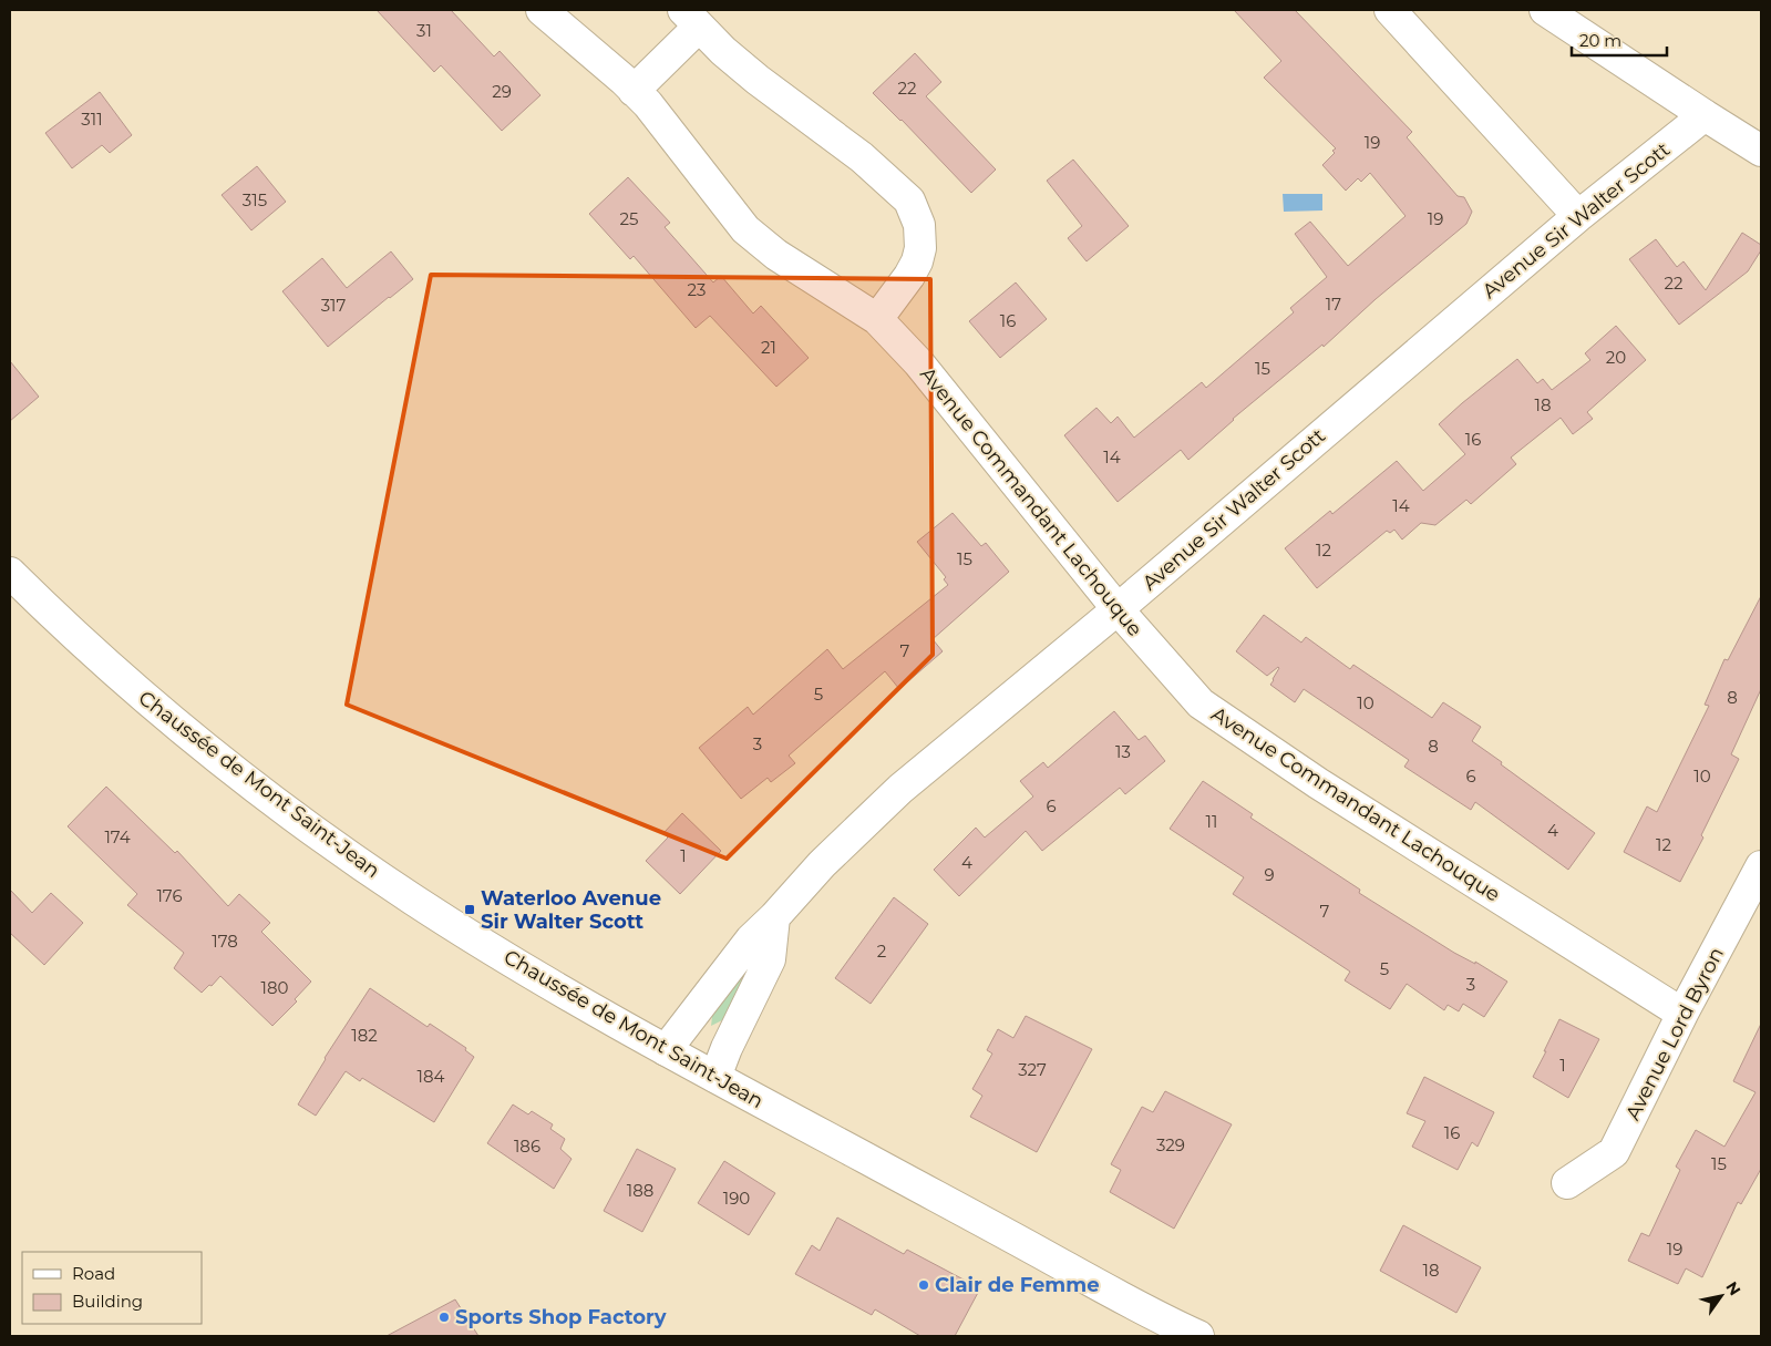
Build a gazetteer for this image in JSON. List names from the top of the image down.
{
  "streets": {
    "street": [
      "Avenue Sir Walter Scott",
      "Avenue Commandant Lachouque",
      "Chaussée de Mont Saint-Jean",
      "Avenue Lord Byron"
    ]
  },
  "crossings": [
    ["Avenue Sir Walter Scott", "Avenue Commandant Lachouque"],
    ["Avenue Sir Walter Scott", "Chaussée de Mont Saint-Jean"],
    ["Avenue Commandant Lachouque", "Avenue Lord Byron"]
  ],
  "places": {
    "transit": ["Waterloo Avenue Sir Walter Scott"],
    "other": ["Clair de Femme", "Sports Shop Factory"]
  },
  "house_numbers": [
    "31",
    "22",
    "29",
    "311",
    "19",
    "315",
    "25",
    "19",
    "22",
    "23",
    "17",
    "317",
    "16",
    "21",
    "20",
    "15",
    "18",
    "16",
    "14",
    "14",
    "12",
    "15",
    "7",
    "5",
    "8",
    "10",
    "3",
    "8",
    "13",
    "6",
    "10",
    "6",
    "11",
    "4",
    "174",
    "12",
    "1",
    "4",
    "9",
    "176",
    "7",
    "178",
    "2",
    "5",
    "3",
    "180",
    "182",
    "1",
    "327",
    "184",
    "16",
    "329",
    "186",
    "15",
    "188",
    "190",
    "19",
    "18"
  ],
  "legend": ["Road", "Building"],
  "scale_bar": "20 m",
  "north": "top right"
}
